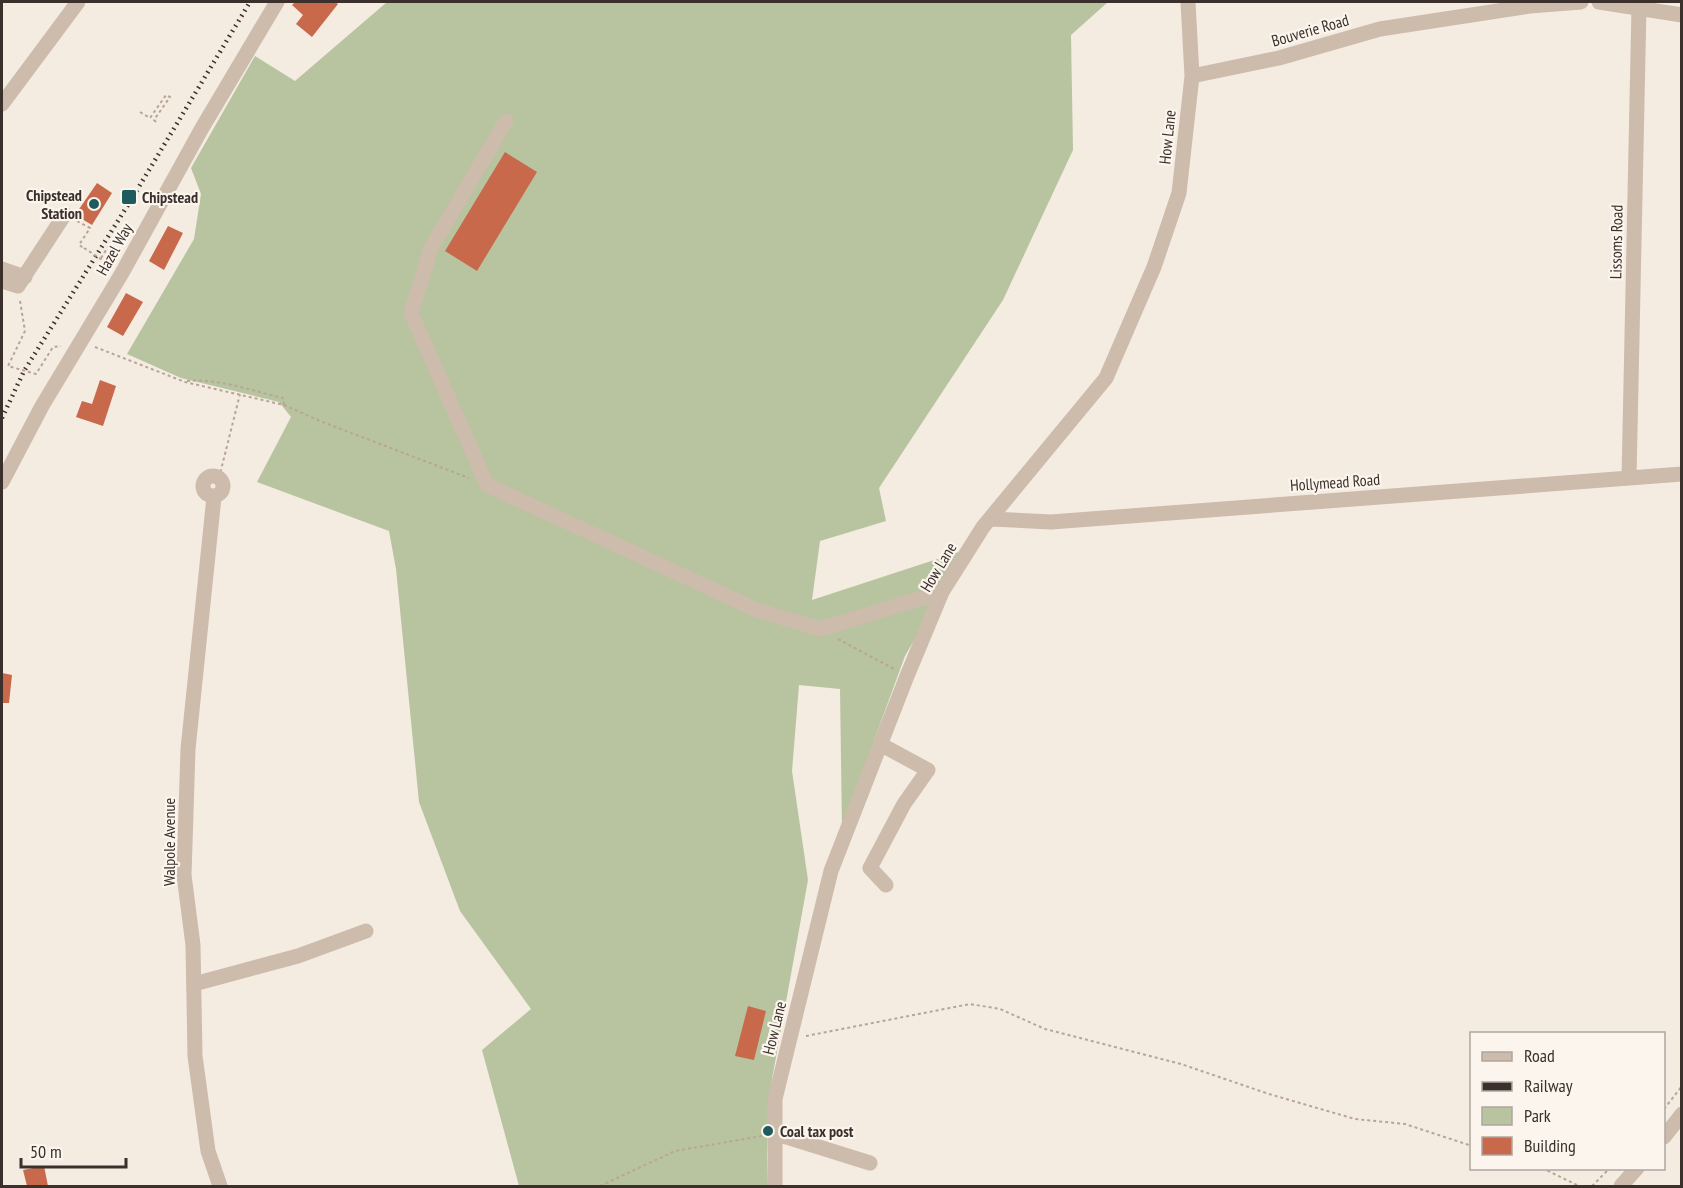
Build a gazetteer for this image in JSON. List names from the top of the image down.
{
  "streets": {
    "street": [
      "Bouverie Road",
      "How Lane",
      "Lissoms Road",
      "Hazel Way",
      "Hollymead Road",
      "Walpole Avenue"
    ]
  },
  "crossings": [
    ["Bouverie Road", "How Lane"],
    ["How Lane", "Hollymead Road"],
    ["Lissoms Road", "Hollymead Road"]
  ],
  "places": {
    "transit": ["Chipstead"],
    "other": ["Chipstead Station", "Coal tax post"]
  },
  "legend": [
    "Road",
    "Railway",
    "Park",
    "Building"
  ],
  "scale_bar": "50 m"
}
